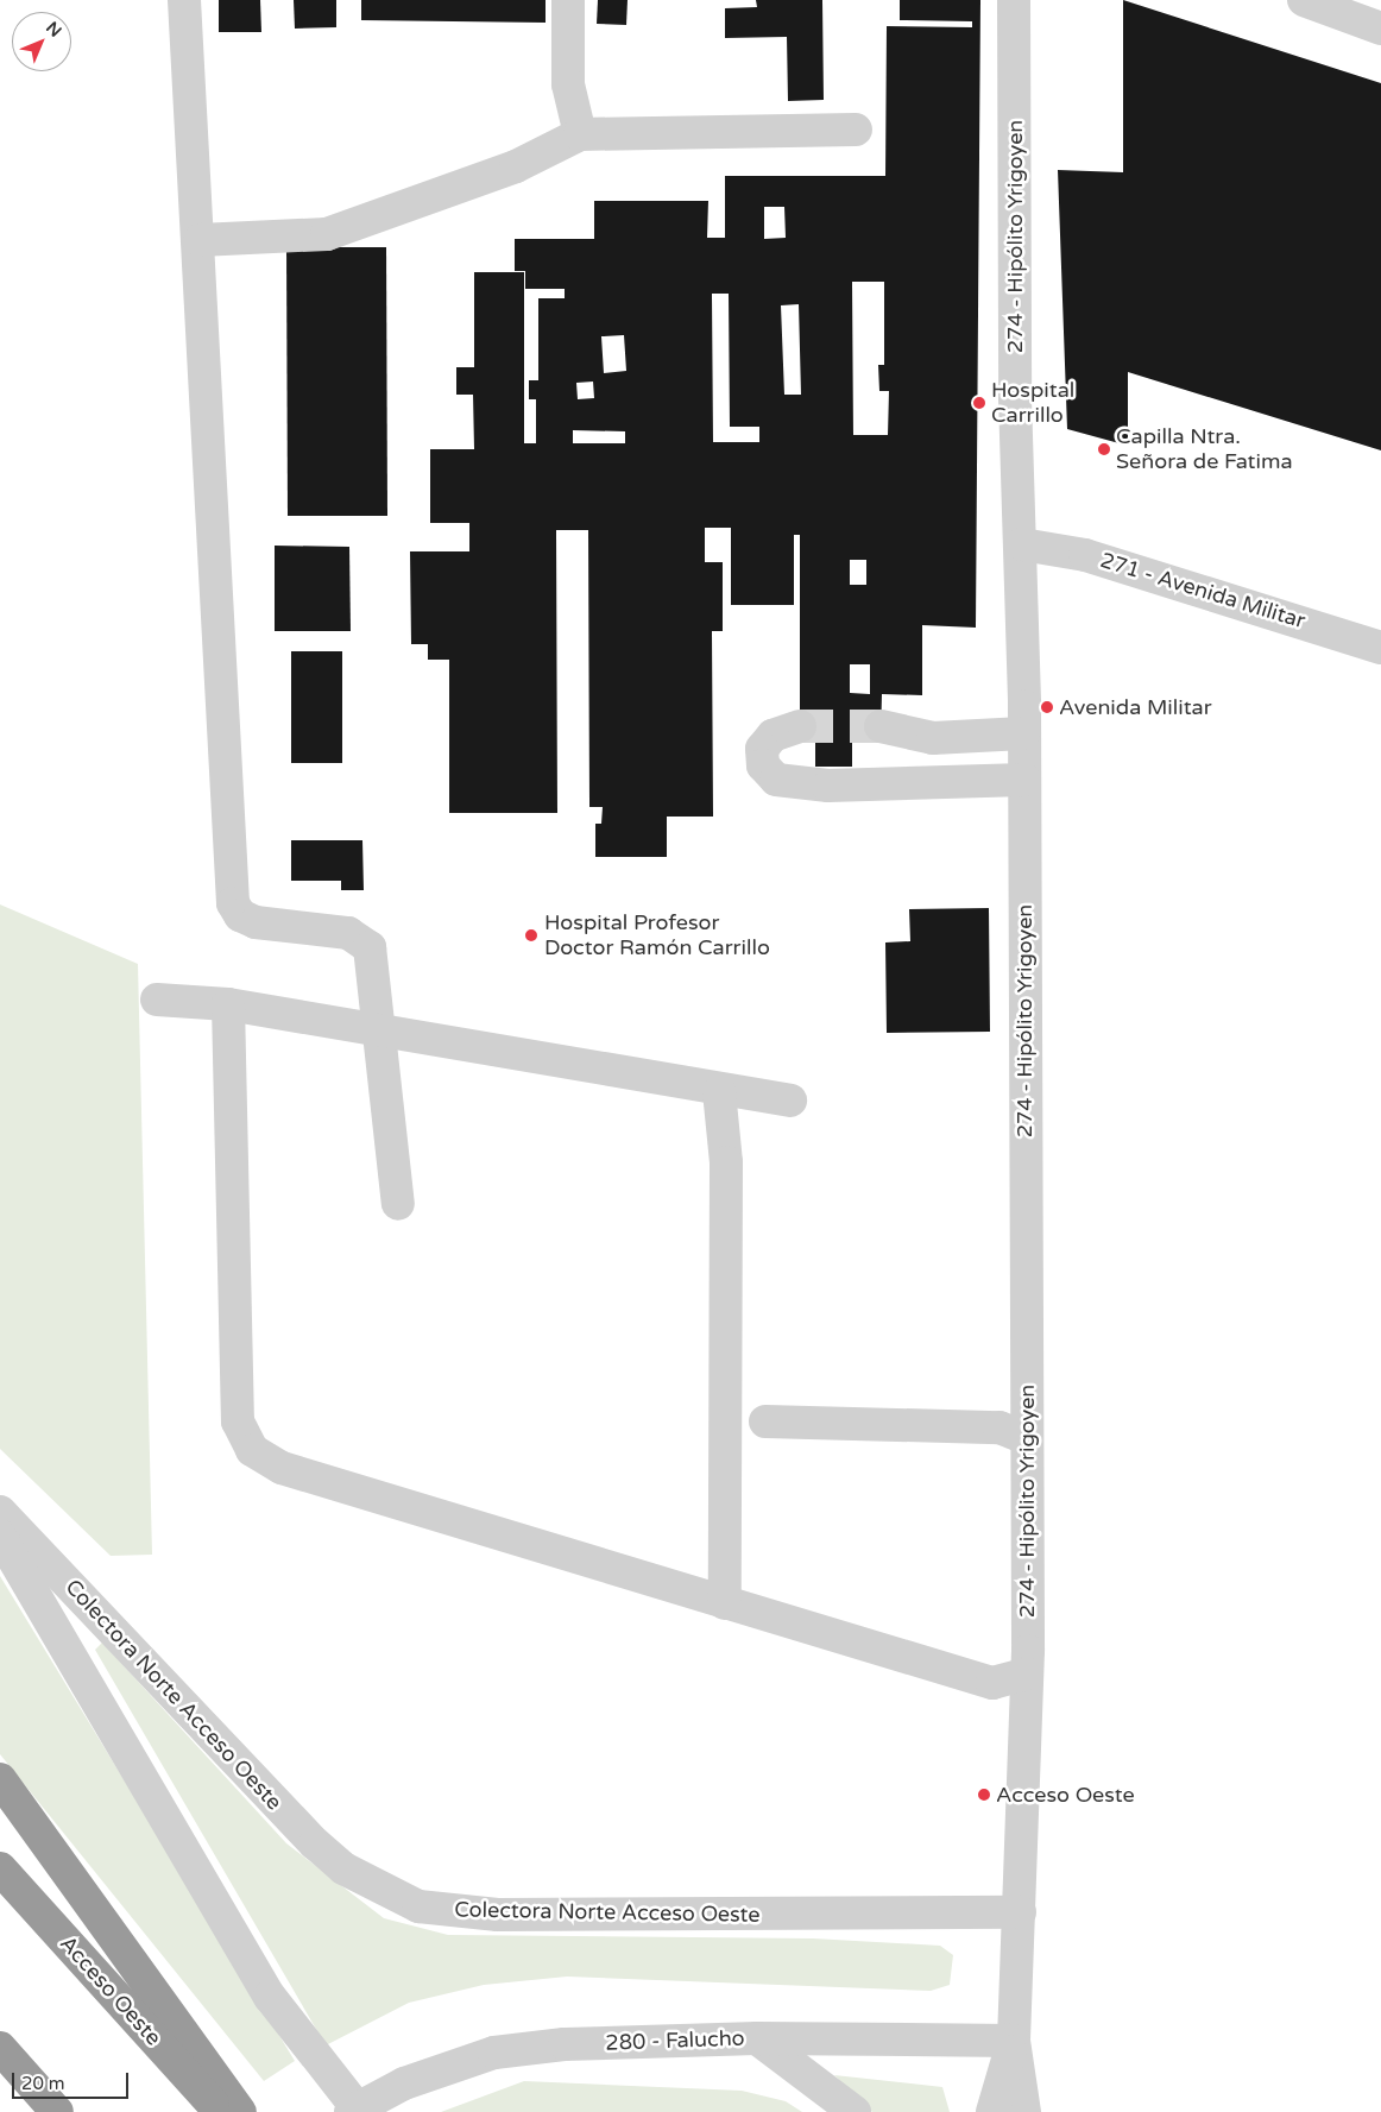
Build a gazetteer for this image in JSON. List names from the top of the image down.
{
  "streets": {
    "highway": ["Acceso Oeste"],
    "street": [
      "274 - Hipólito Yrigoyen",
      "271 - Avenida Militar",
      "Colectora Norte Acceso Oeste",
      "280 - Falucho"
    ]
  },
  "crossings": [
    ["274 - Hipólito Yrigoyen", "271 - Avenida Militar"],
    ["274 - Hipólito Yrigoyen", "Colectora Norte Acceso Oeste"],
    ["274 - Hipólito Yrigoyen", "280 - Falucho"]
  ],
  "places": [
    "Hospital Carrillo",
    "Capilla Ntra. Señora de Fatima",
    "Avenida Militar",
    "Hospital Profesor Doctor Ramón Carrillo",
    "Acceso Oeste"
  ],
  "scale_bar": "20 m",
  "north": "top right"
}
